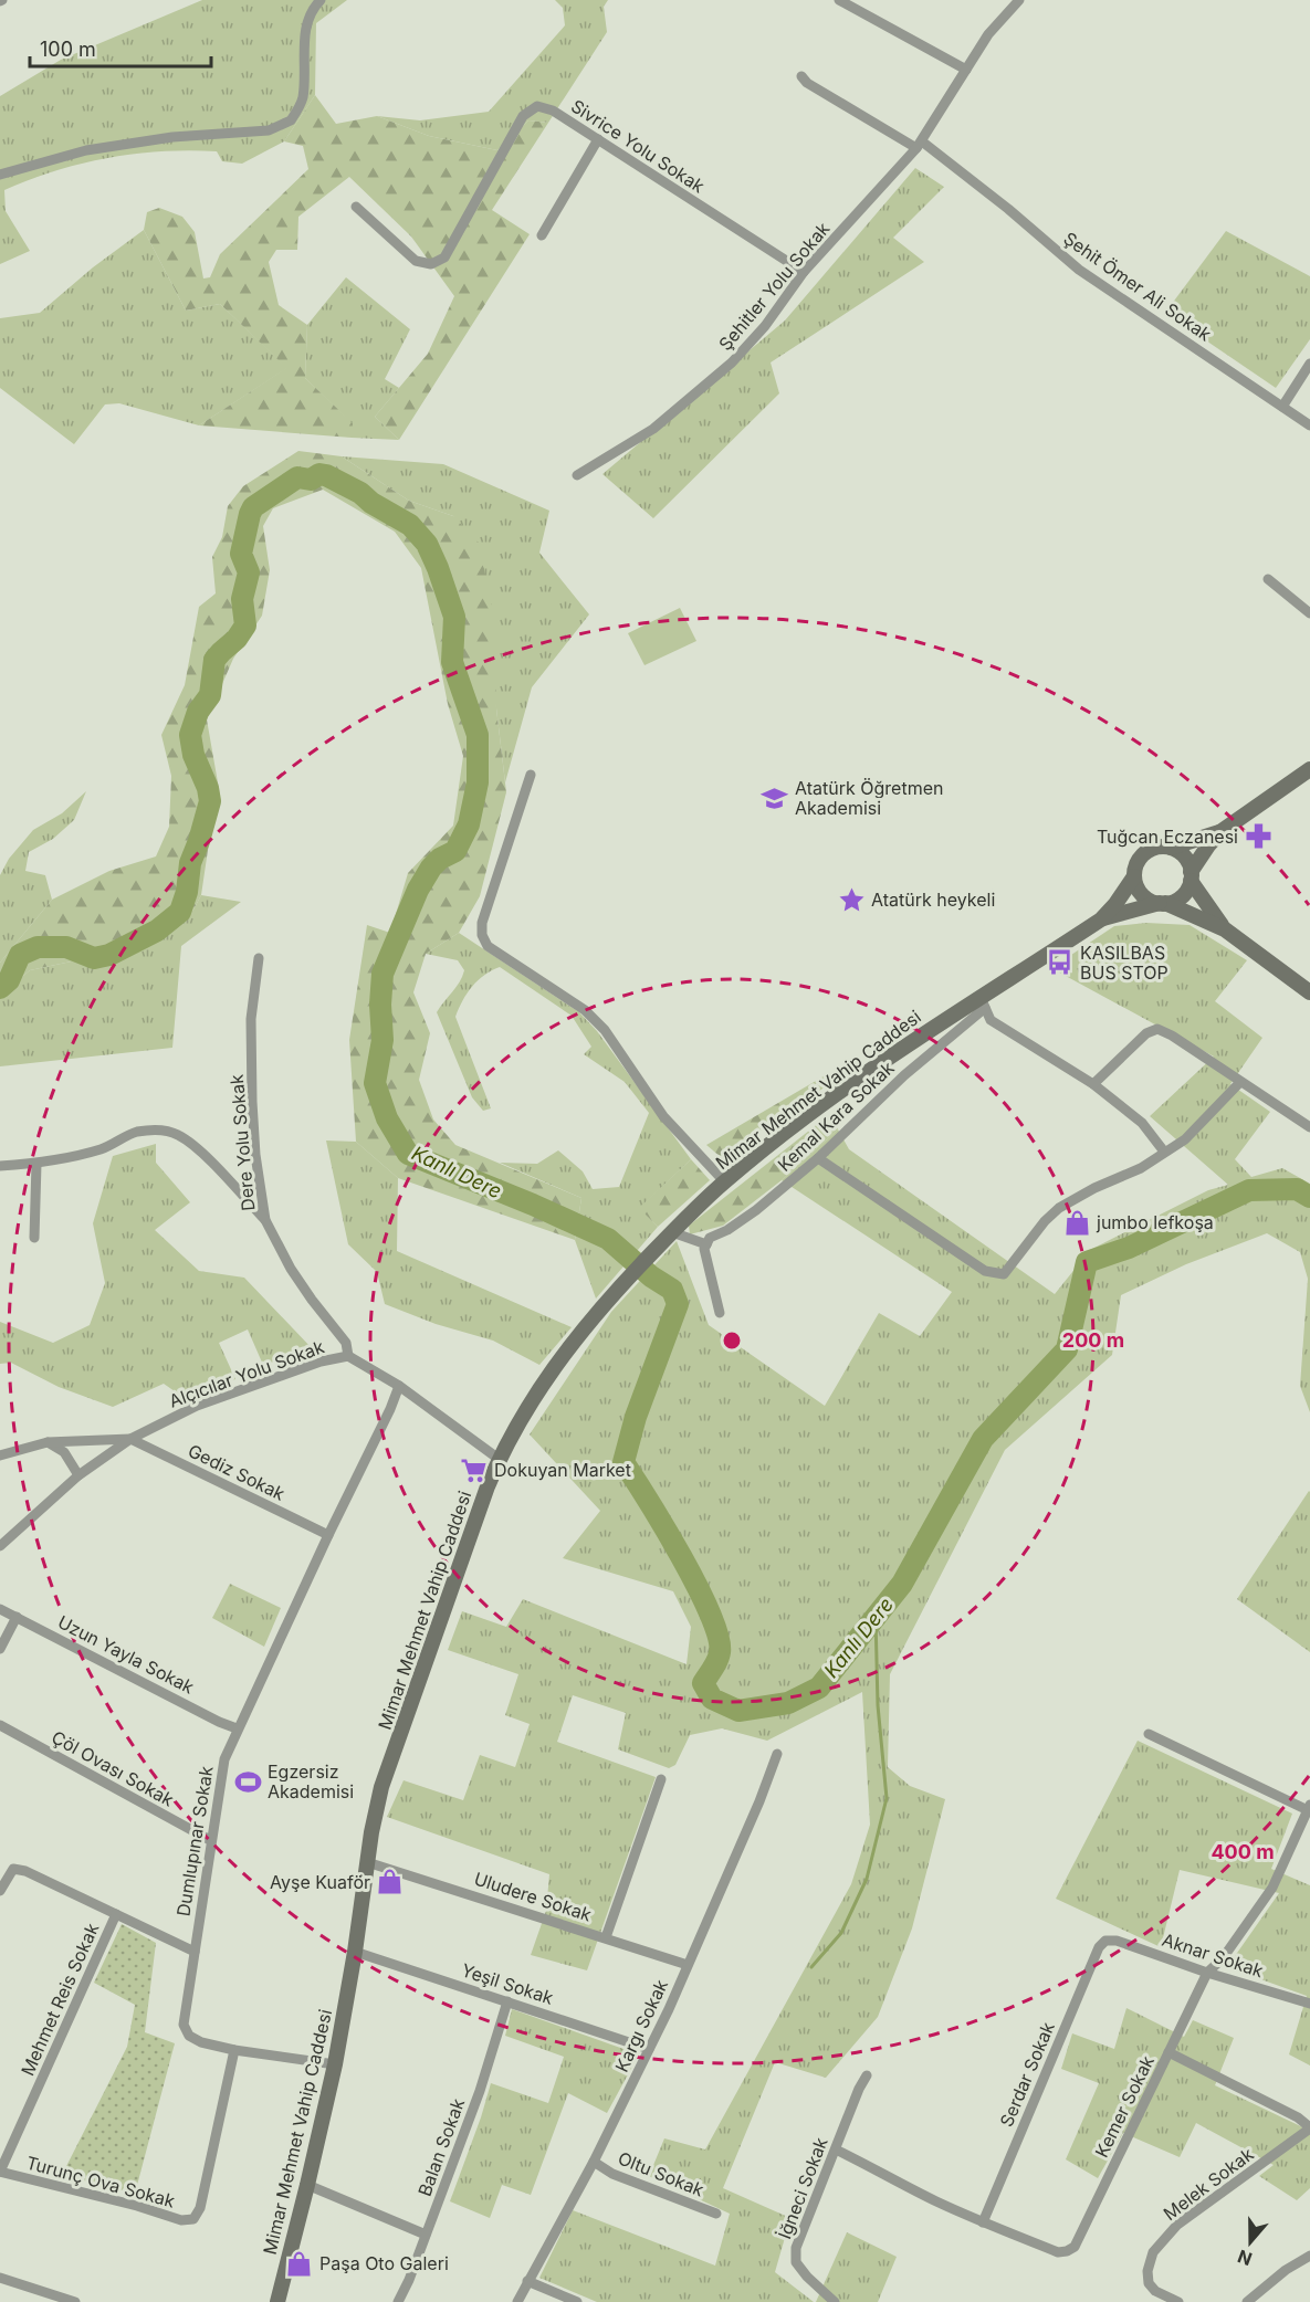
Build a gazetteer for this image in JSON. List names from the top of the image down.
{
  "streets": {
    "main road": ["Mimar Mehmet Vahip Caddesi"],
    "street": [
      "Sivrice Yolu Sokak",
      "Şehitler Yolu Sokak",
      "Şehit Ömer Ali Sokak",
      "Kemal Kara Sokak",
      "Dere Yolu Sokak",
      "Alçıcılar Yolu Sokak",
      "Gediz Sokak",
      "Uzun Yayla Sokak",
      "Çöl Ovası Sokak",
      "Dumlupınar Sokak",
      "Uludere Sokak",
      "Aknar Sokak",
      "Yeşil Sokak",
      "Mehmet Reis Sokak",
      "Kargı Sokak",
      "Serdar Sokak",
      "Kemer Sokak",
      "Balan Sokak",
      "Oltu Sokak",
      "Turunç Ova Sokak",
      "Melek Sokak",
      "İğneci Sokak"
    ]
  },
  "crossings": [
    ["Sivrice Yolu Sokak", "Şehitler Yolu Sokak"],
    ["Şehitler Yolu Sokak", "Şehit Ömer Ali Sokak"],
    ["Mimar Mehmet Vahip Caddesi", "Kemal Kara Sokak"],
    ["Mimar Mehmet Vahip Caddesi", "Uludere Sokak"],
    ["Mimar Mehmet Vahip Caddesi", "Yeşil Sokak"],
    ["Dere Yolu Sokak", "Alçıcılar Yolu Sokak"],
    ["Alçıcılar Yolu Sokak", "Gediz Sokak"],
    ["Gediz Sokak", "Dumlupınar Sokak"],
    ["Uzun Yayla Sokak", "Dumlupınar Sokak"],
    ["Çöl Ovası Sokak", "Dumlupınar Sokak"],
    ["Dumlupınar Sokak", "Turunç Ova Sokak"],
    ["Uludere Sokak", "Kargı Sokak"],
    ["Aknar Sokak", "Serdar Sokak"],
    ["Aknar Sokak", "Kemer Sokak"],
    ["Yeşil Sokak", "Kargı Sokak"],
    ["Yeşil Sokak", "Balan Sokak"],
    ["Mehmet Reis Sokak", "Turunç Ova Sokak"],
    ["Kargı Sokak", "Oltu Sokak"],
    ["Serdar Sokak", "Kemer Sokak"]
  ],
  "water": ["Kanlı Dere"],
  "places": {
    "school or university": ["Atatürk Öğretmen Akademisi"],
    "pharmacy": ["Tuğcan Eczanesi"],
    "place": ["Atatürk heykeli"],
    "bus stop": ["KASILBAS BUS STOP"],
    "shop": ["jumbo lefkoşa", "Ayşe Kuaför", "Paşa Oto Galeri"],
    "supermarket": ["Dokuyan Market"],
    "sports": ["Egzersiz Akademisi"]
  },
  "scale_bar": "100 m",
  "north": "bottom",
  "rings": ["200 m", "400 m"]
}
